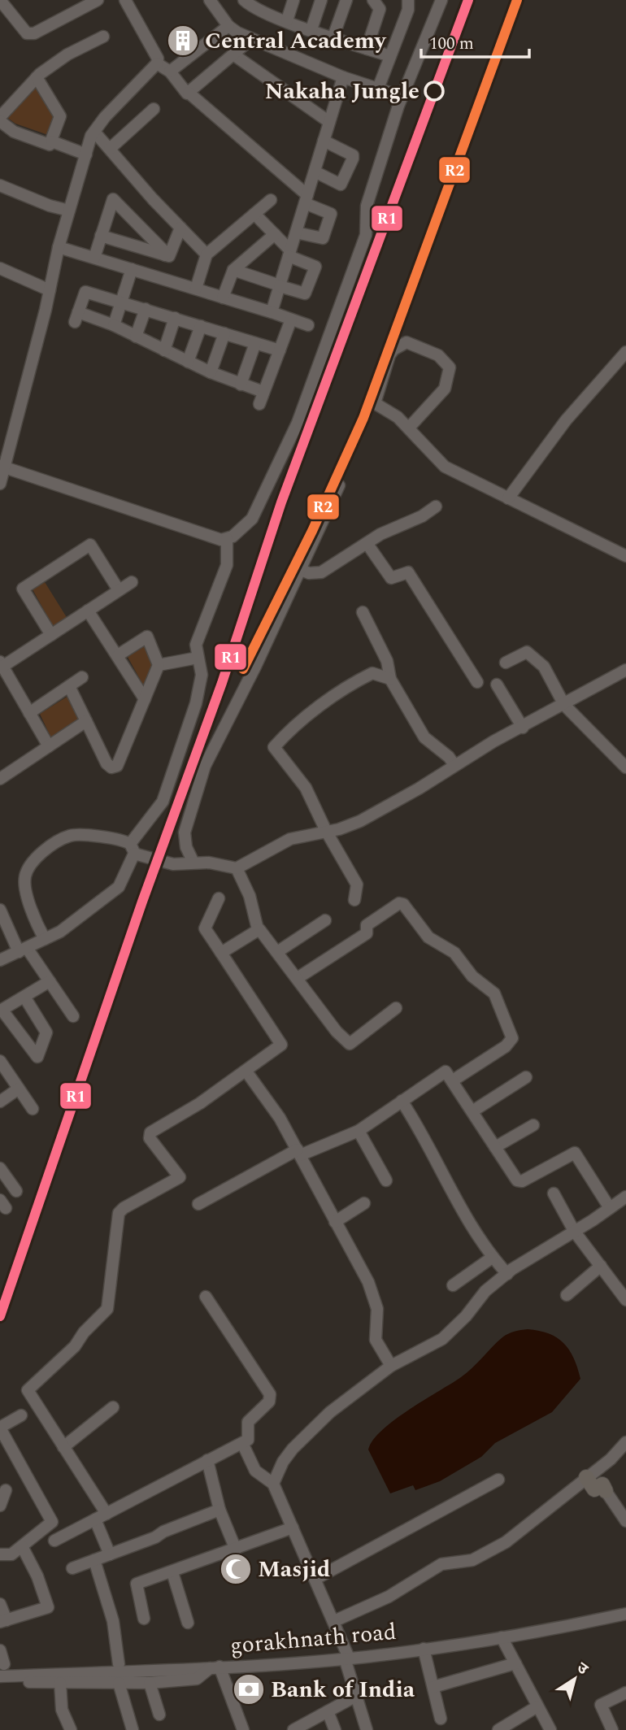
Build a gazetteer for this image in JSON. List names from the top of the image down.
{
  "streets": {
    "street": ["gorakhnath road"]
  },
  "places": {
    "building": ["Central Academy"],
    "other": ["Nakaha Jungle"],
    "mosque": ["Masjid"],
    "bank": ["Bank of India"]
  },
  "lines": ["transit line R1", "transit line R2"],
  "scale_bar": "100 m",
  "north": "top right"
}
